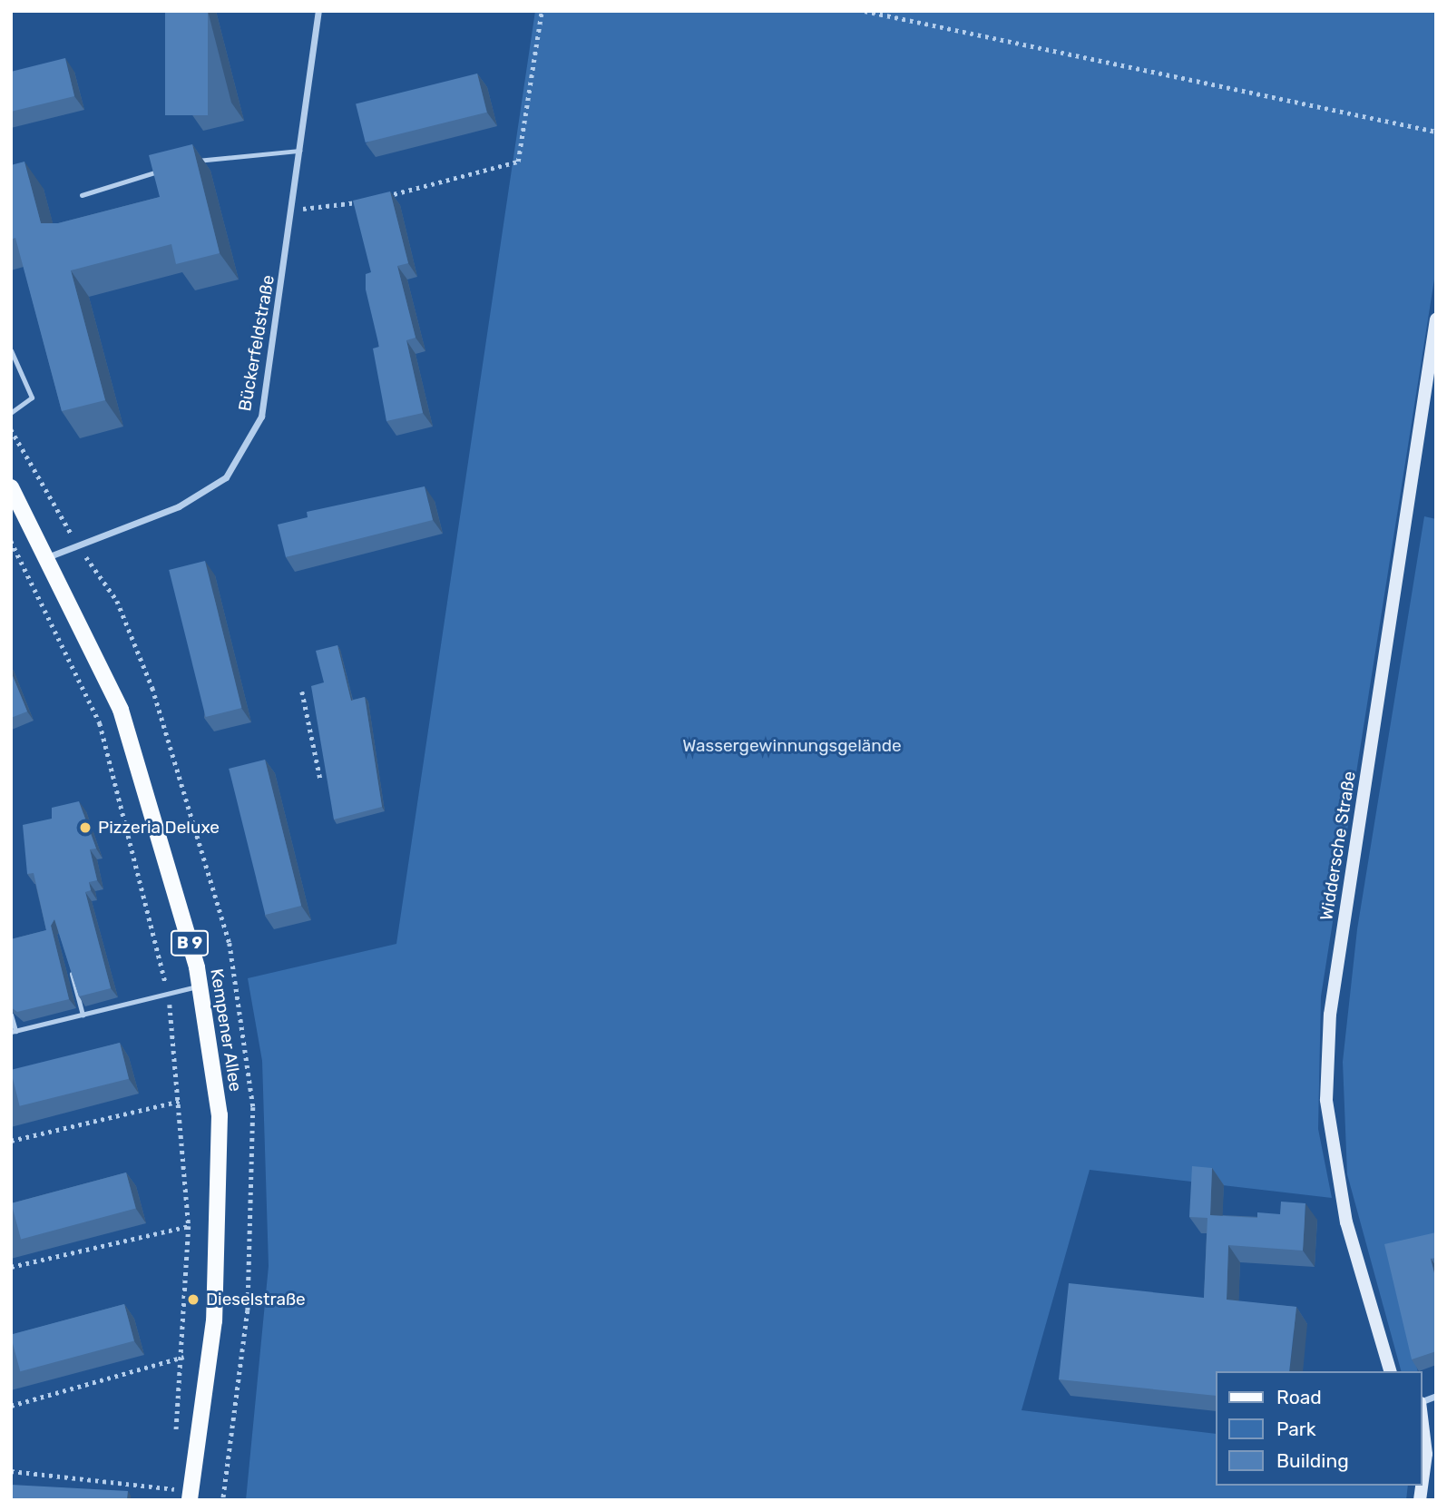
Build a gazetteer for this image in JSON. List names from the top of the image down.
{
  "streets": {
    "main road": ["B 9", "Kempener Allee"],
    "street": ["Bückerfeldstraße", "Widdersche Straße"]
  },
  "crossings": [
    ["Bückerfeldstraße", "Kempener Allee"]
  ],
  "parks": ["Wassergewinnungsgelände"],
  "places": ["Pizzeria Deluxe", "Dieselstraße"],
  "legend": ["Road", "Park", "Building"]
}
